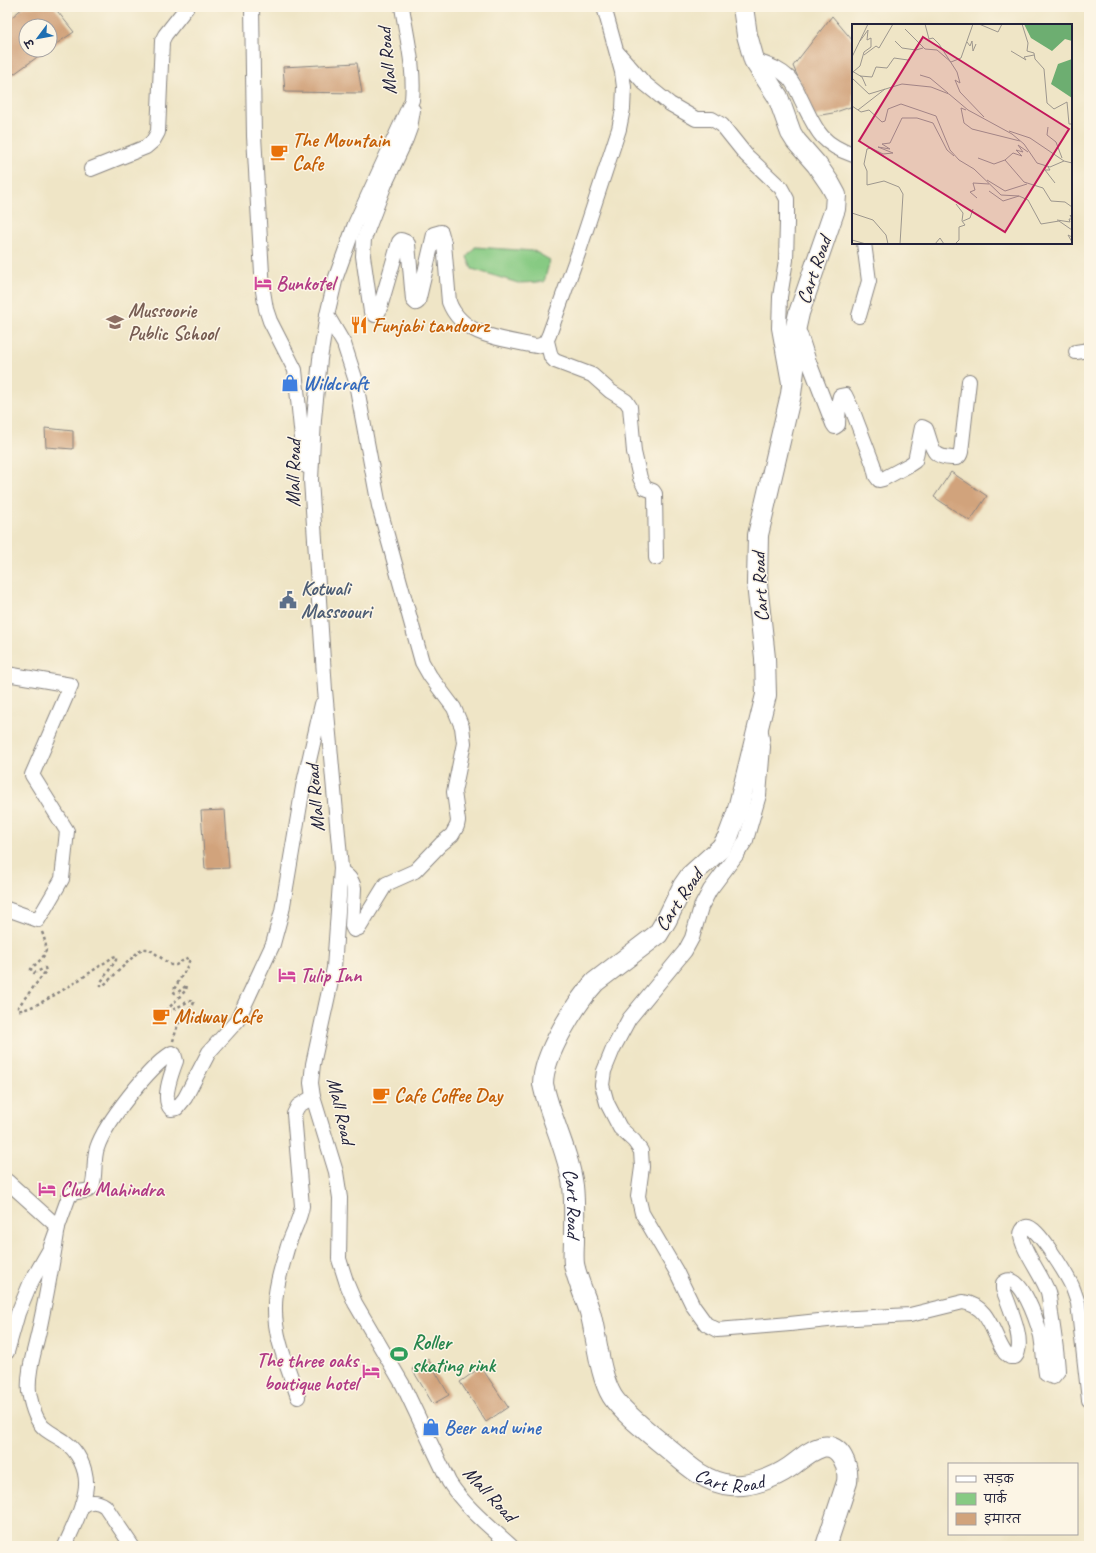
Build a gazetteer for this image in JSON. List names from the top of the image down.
{
  "streets": {
    "highway": ["Cart Road"],
    "street": ["Mall Road"]
  },
  "places": {
    "cafe": ["The Mountain Cafe", "Midway Cafe", "Cafe Coffee Day"],
    "hotel": [
      "Bunkotel",
      "Tulip Inn",
      "Club Mahindra",
      "The three oaks boutique hotel"
    ],
    "school or university": ["Mussoorie Public School"],
    "restaurant": ["Funjabi tandoorz"],
    "shop": ["Wildcraft", "Beer and wine"],
    "public building": ["Kotwali Massoouri"],
    "sports": ["Roller skating rink"]
  },
  "legend": ["सड़क", "पार्क", "इमारत"],
  "north": "bottom left"
}
